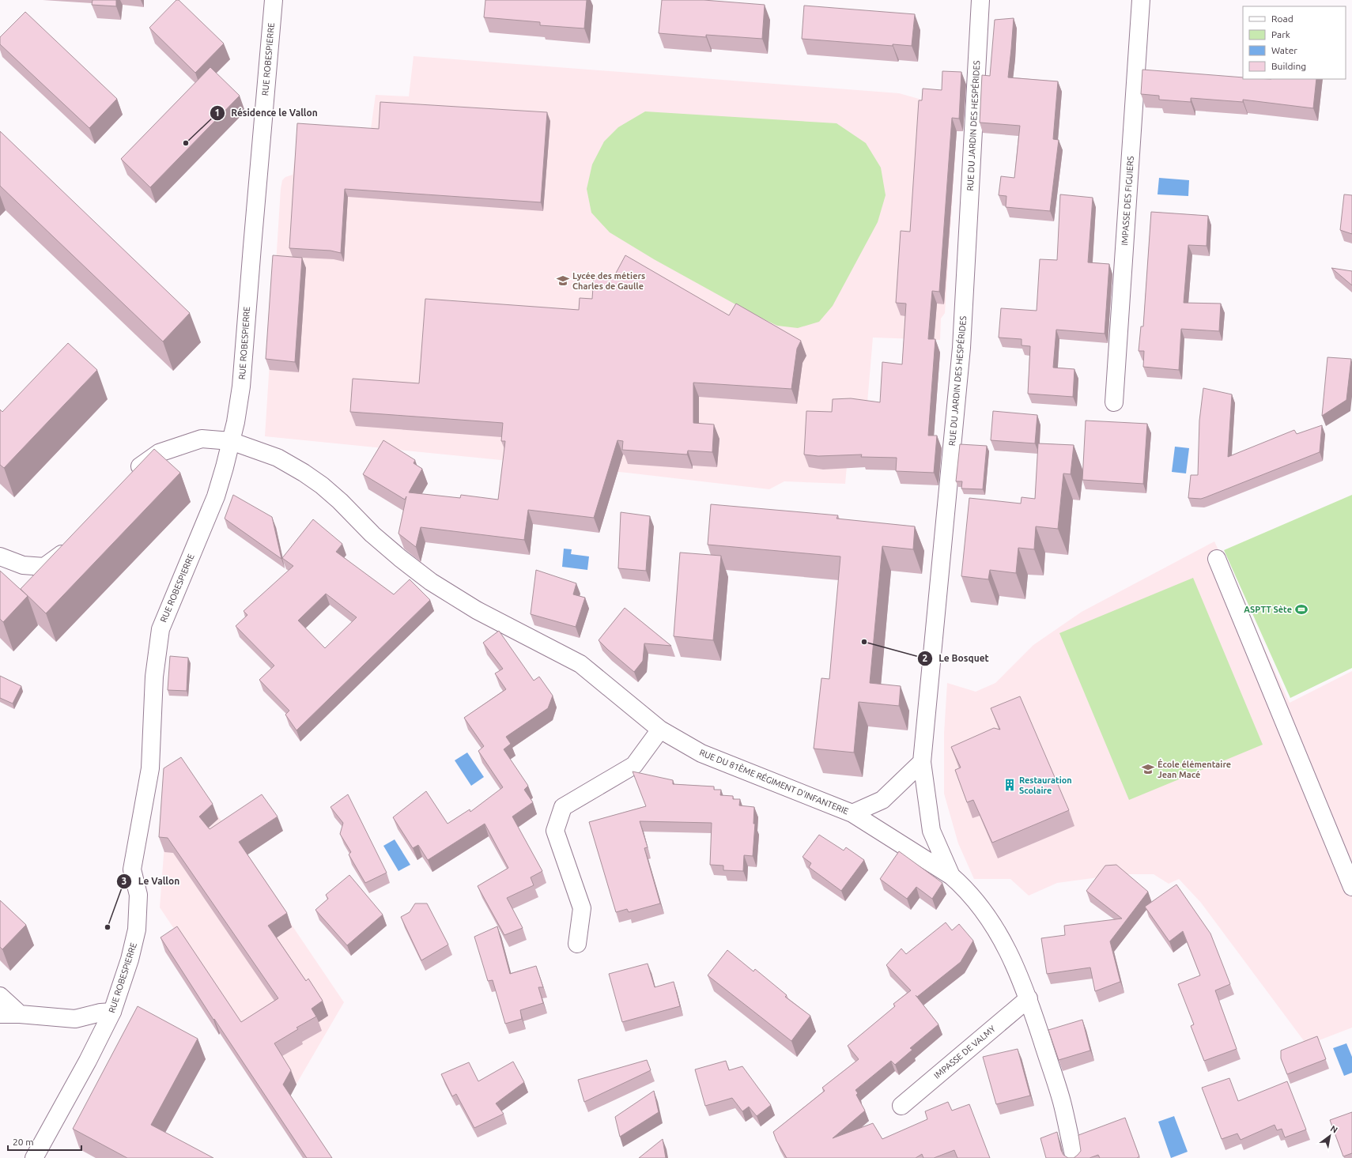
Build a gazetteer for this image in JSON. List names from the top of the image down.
{
  "streets": {
    "street": [
      "RUE ROBESPIERRE",
      "RUE DU JARDIN DES HESPÉRIDES",
      "IMPASSE DES FIGUIERS",
      "RUE DU 81ÈME RÉGIMENT D'INFANTERIE",
      "IMPASSE DE VALMY"
    ]
  },
  "crossings": [
    ["RUE ROBESPIERRE", "RUE DU 81ÈME RÉGIMENT D'INFANTERIE"],
    ["RUE DU JARDIN DES HESPÉRIDES", "RUE DU 81ÈME RÉGIMENT D'INFANTERIE"],
    ["RUE DU 81ÈME RÉGIMENT D'INFANTERIE", "IMPASSE DE VALMY"]
  ],
  "places": {
    "other": ["Résidence le Vallon", "Le Bosquet", "Le Vallon"],
    "school or university": ["Lycée des métiers Charles de Gaulle", "École élémentaire Jean Macé"],
    "sports": ["ASPTT Sète"],
    "building": ["Restauration Scolaire"]
  },
  "legend": [
    "Road",
    "Park",
    "Water",
    "Building"
  ],
  "scale_bar": "20 m",
  "north": "top right"
}
